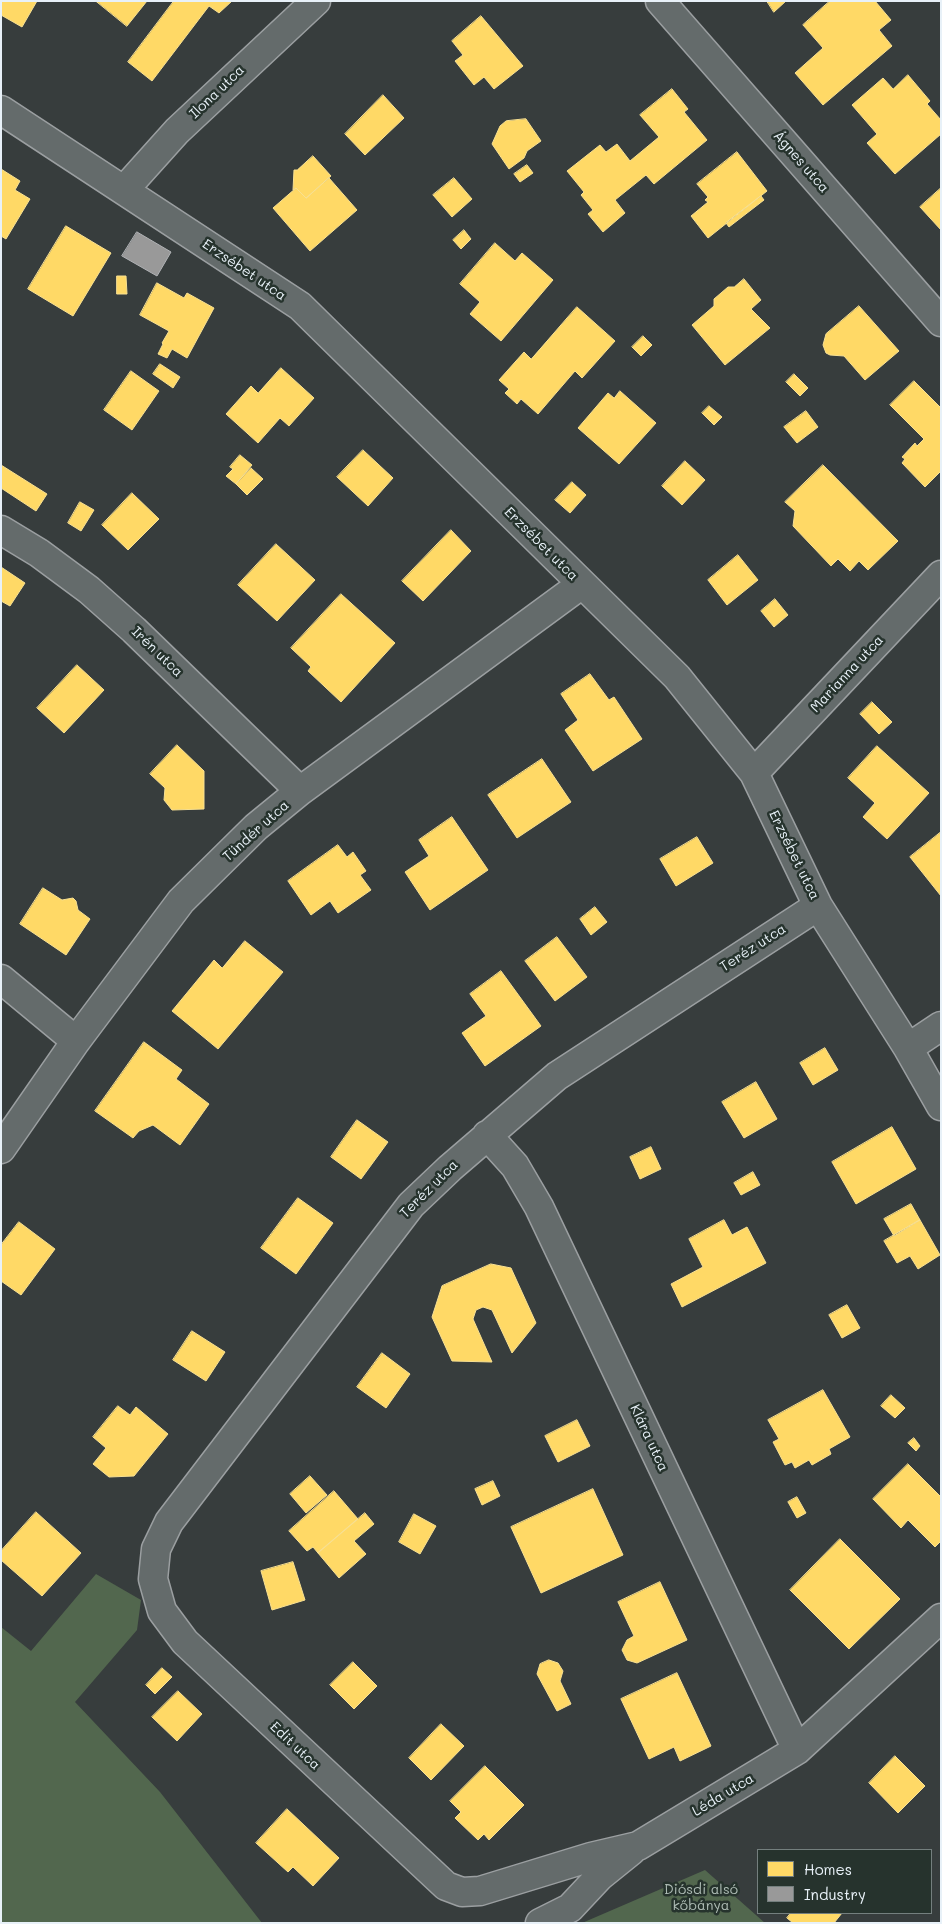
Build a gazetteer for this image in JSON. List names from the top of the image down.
{
  "streets": {
    "street": [
      "Ilona utca",
      "Ágnes utca",
      "Erzsébet utca",
      "Irén utca",
      "Marianna utca",
      "Tündér utca",
      "Teréz utca",
      "Klára utca",
      "Edit utca",
      "Léda utca"
    ]
  },
  "crossings": [
    ["Ilona utca", "Erzsébet utca"],
    ["Erzsébet utca", "Marianna utca"],
    ["Erzsébet utca", "Tündér utca"],
    ["Erzsébet utca", "Teréz utca"],
    ["Irén utca", "Tündér utca"],
    ["Teréz utca", "Klára utca"],
    ["Teréz utca", "Edit utca"],
    ["Klára utca", "Léda utca"],
    ["Edit utca", "Léda utca"]
  ],
  "parks": ["Diósdi alsó kőbánya"],
  "legend": ["Homes", "Industry"]
}
